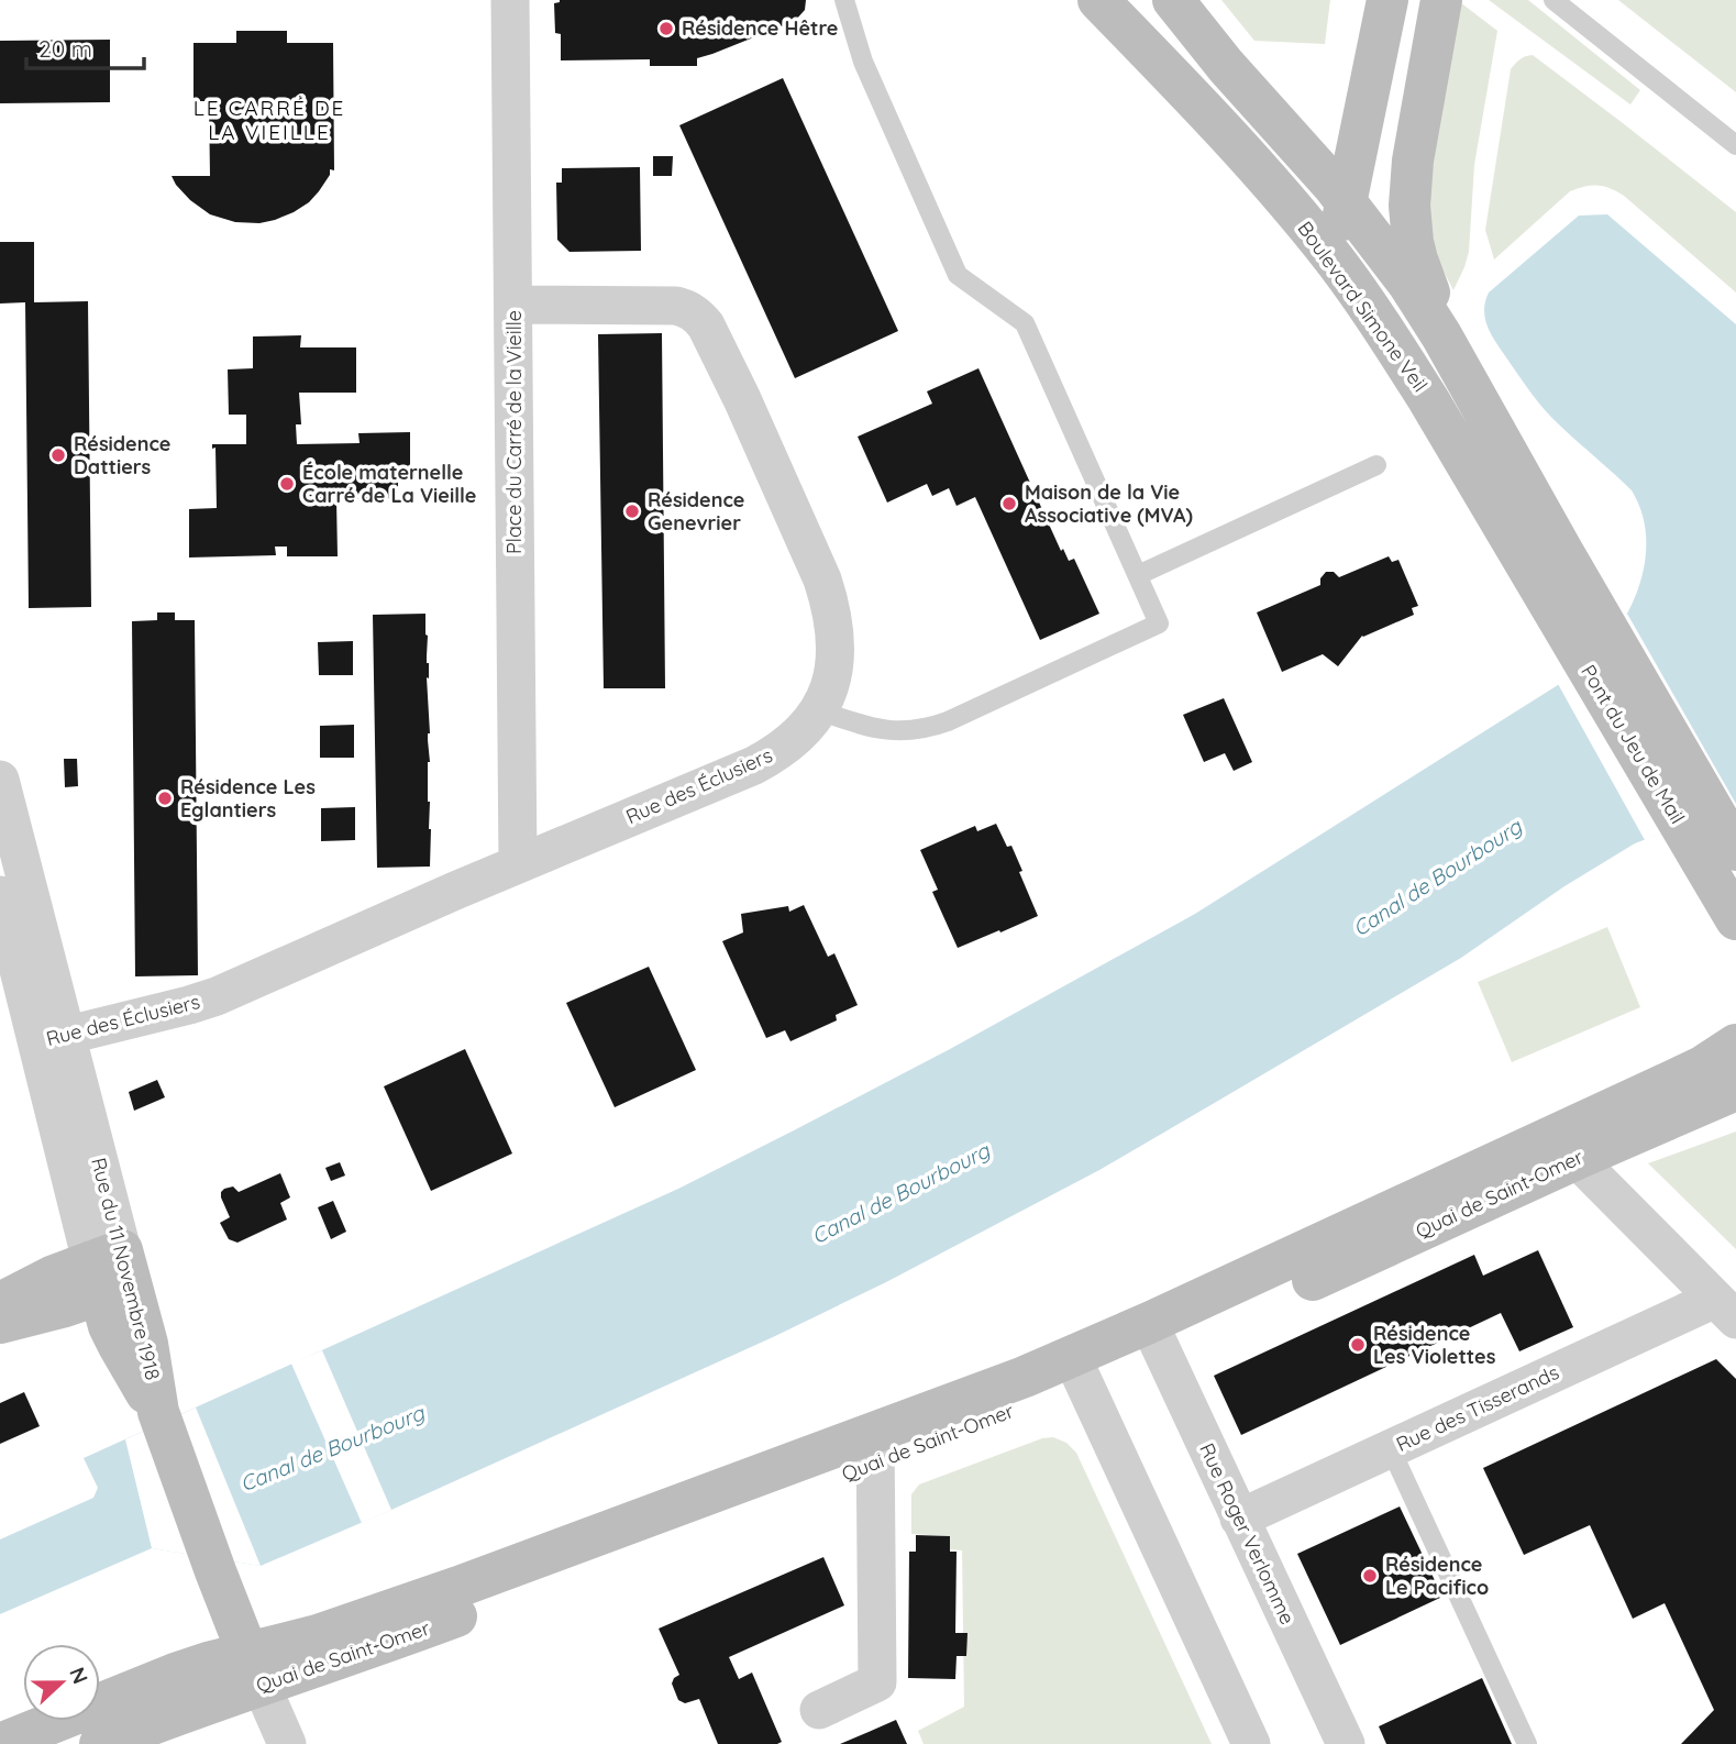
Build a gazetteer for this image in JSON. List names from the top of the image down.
{
  "streets": {
    "main road": [
      "Boulevard Simone Veil",
      "Pont du Jeu de Mail",
      "Quai de Saint-Omer",
      "Rue du 11 Novembre 1918"
    ],
    "street": [
      "Place du Carré de la Vieille",
      "Rue des Éclusiers",
      "Rue des Tisserands",
      "Rue Roger Verlomme"
    ]
  },
  "crossings": [
    ["Boulevard Simone Veil", "Pont du Jeu de Mail"],
    ["Place du Carré de la Vieille", "Rue des Éclusiers"],
    ["Rue des Éclusiers", "Rue du 11 Novembre 1918"],
    ["Quai de Saint-Omer", "Rue du 11 Novembre 1918"],
    ["Quai de Saint-Omer", "Rue Roger Verlomme"],
    ["Rue des Tisserands", "Rue Roger Verlomme"]
  ],
  "districts": ["LE CARRÉ DE LA VIEILLE"],
  "water": ["Canal de Bourbourg"],
  "places": [
    "Résidence Hêtre",
    "Résidence Dattiers",
    "École maternelle Carré de La Vieille",
    "Maison de la Vie Associative (MVA)",
    "Résidence Genevrier",
    "Résidence Les Eglantiers",
    "Résidence Les Violettes",
    "Résidence Le Pacifico"
  ],
  "scale_bar": "20 m",
  "north": "right"
}
